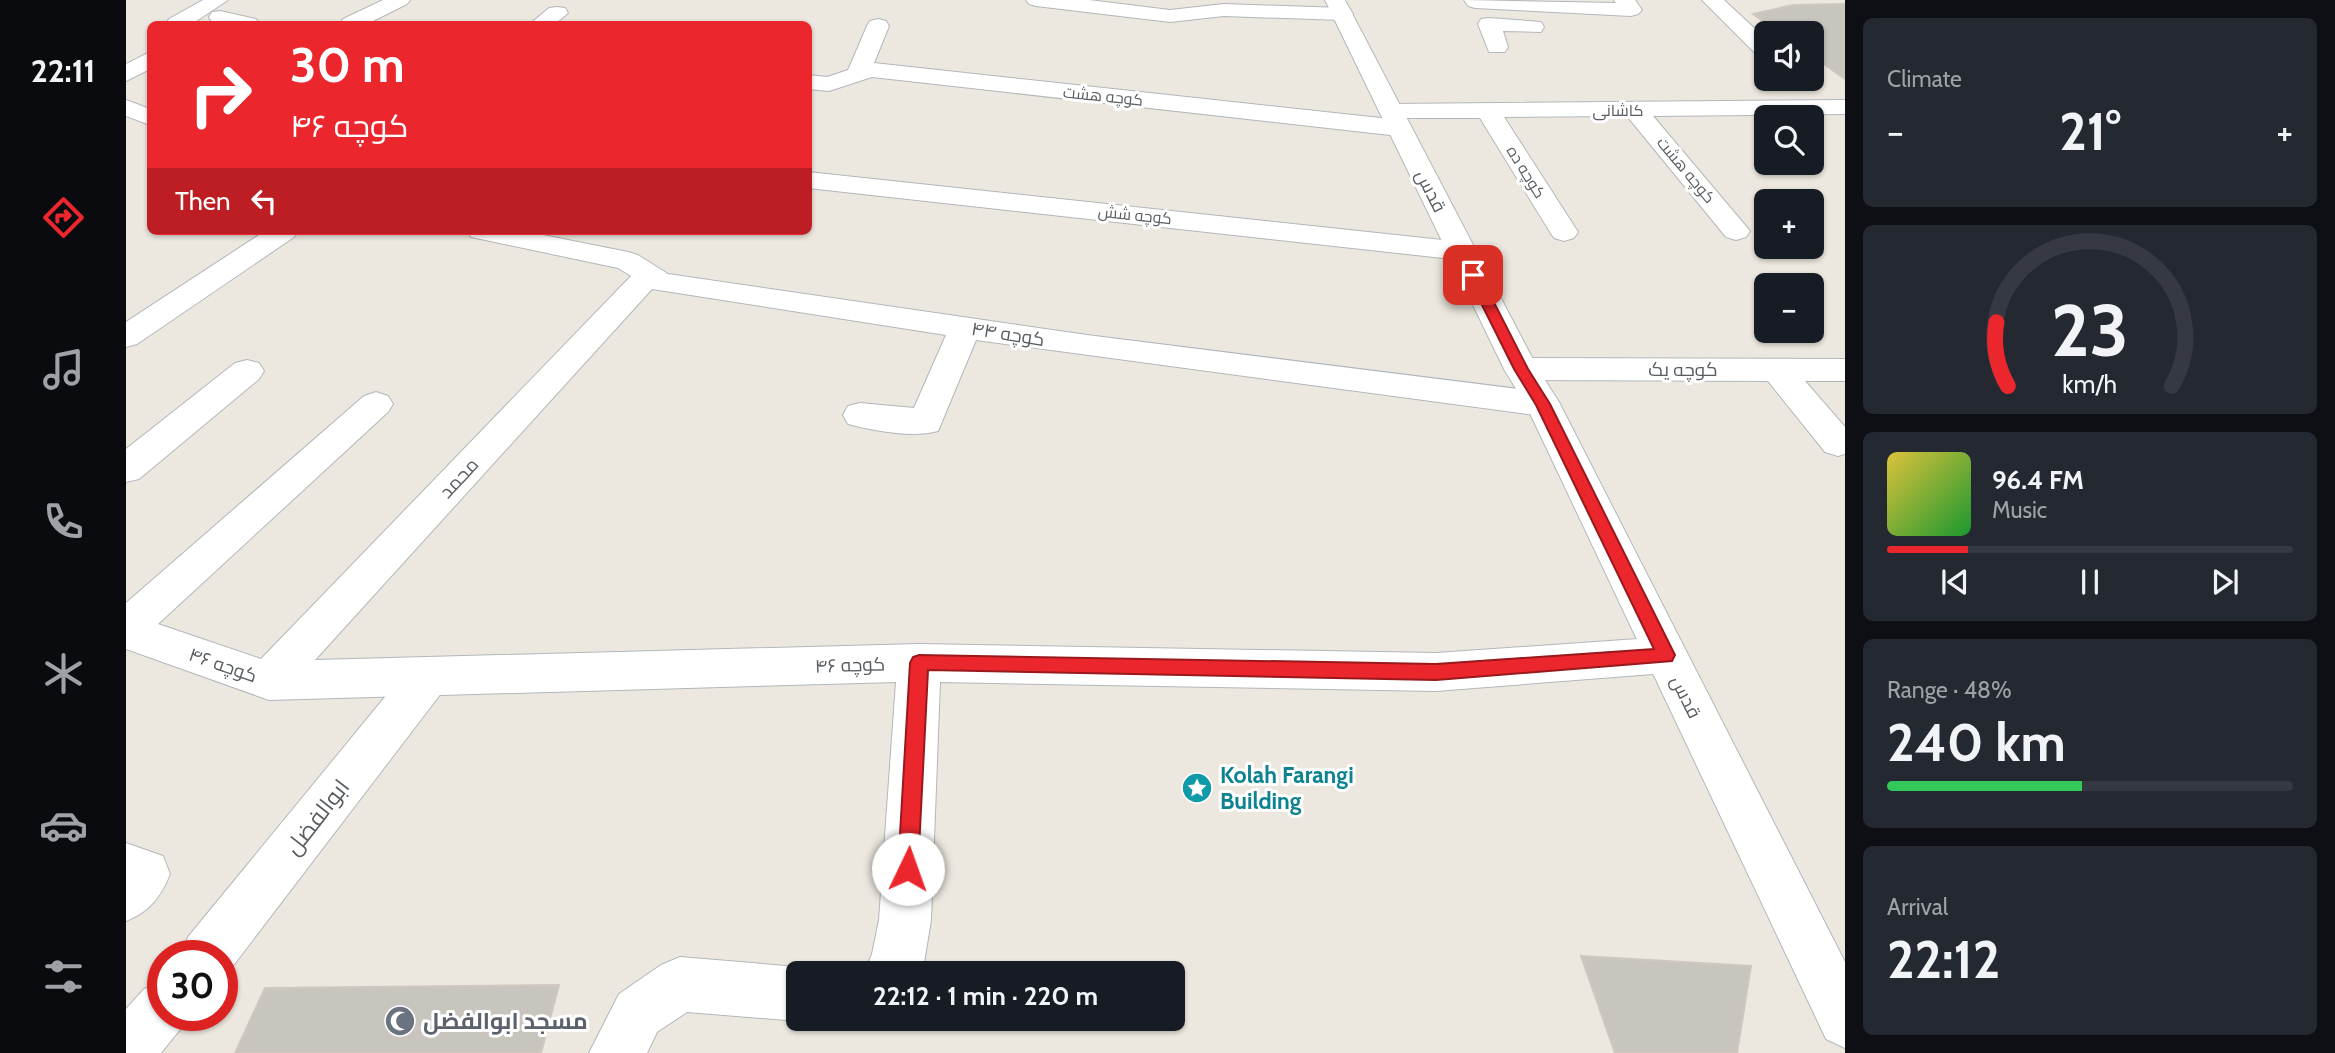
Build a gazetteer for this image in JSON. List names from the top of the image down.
{
  "streets": {
    "street": [
      "کوچه هشت",
      "کاشانی",
      "کوچه ده",
      "قدس",
      "کوچه شش",
      "کوچه ۴۴",
      "کوچه یک",
      "محمد",
      "کوچه ۴۶",
      "ابوالفضل"
    ]
  },
  "crossings": [
    ["کوچه هشت", "کاشانی"],
    ["کوچه هشت", "قدس"],
    ["کاشانی", "کوچه ده"],
    ["کاشانی", "قدس"],
    ["قدس", "کوچه شش"],
    ["قدس", "کوچه ۴۴"],
    ["قدس", "کوچه یک"],
    ["قدس", "کوچه ۴۶"],
    ["کوچه ۴۴", "محمد"],
    ["محمد", "کوچه ۴۶"],
    ["کوچه ۴۶", "ابوالفضل"]
  ],
  "places": {
    "place": ["Kolah Farangi Building"],
    "mosque": ["مسجد ابوالفضل"]
  },
  "page": {
    "tabs": "22:11",
    "tile": [
      "Climate",
      ["Range · 48%", "240 km"],
      ["Arrival", "22:12"]
    ],
    "map_buttons": ["+", "−"],
    "turn": ["30 m", "کوچه ۴۶"],
    "heat": ["−", "21°", "+"],
    "then": "Then",
    "song": ["96.4 FM", "Music"],
    "limit": "30",
    "trip": "22:12 · 1 min · 220 m",
    "gauge": ["23", "km/h"]
  }
}
